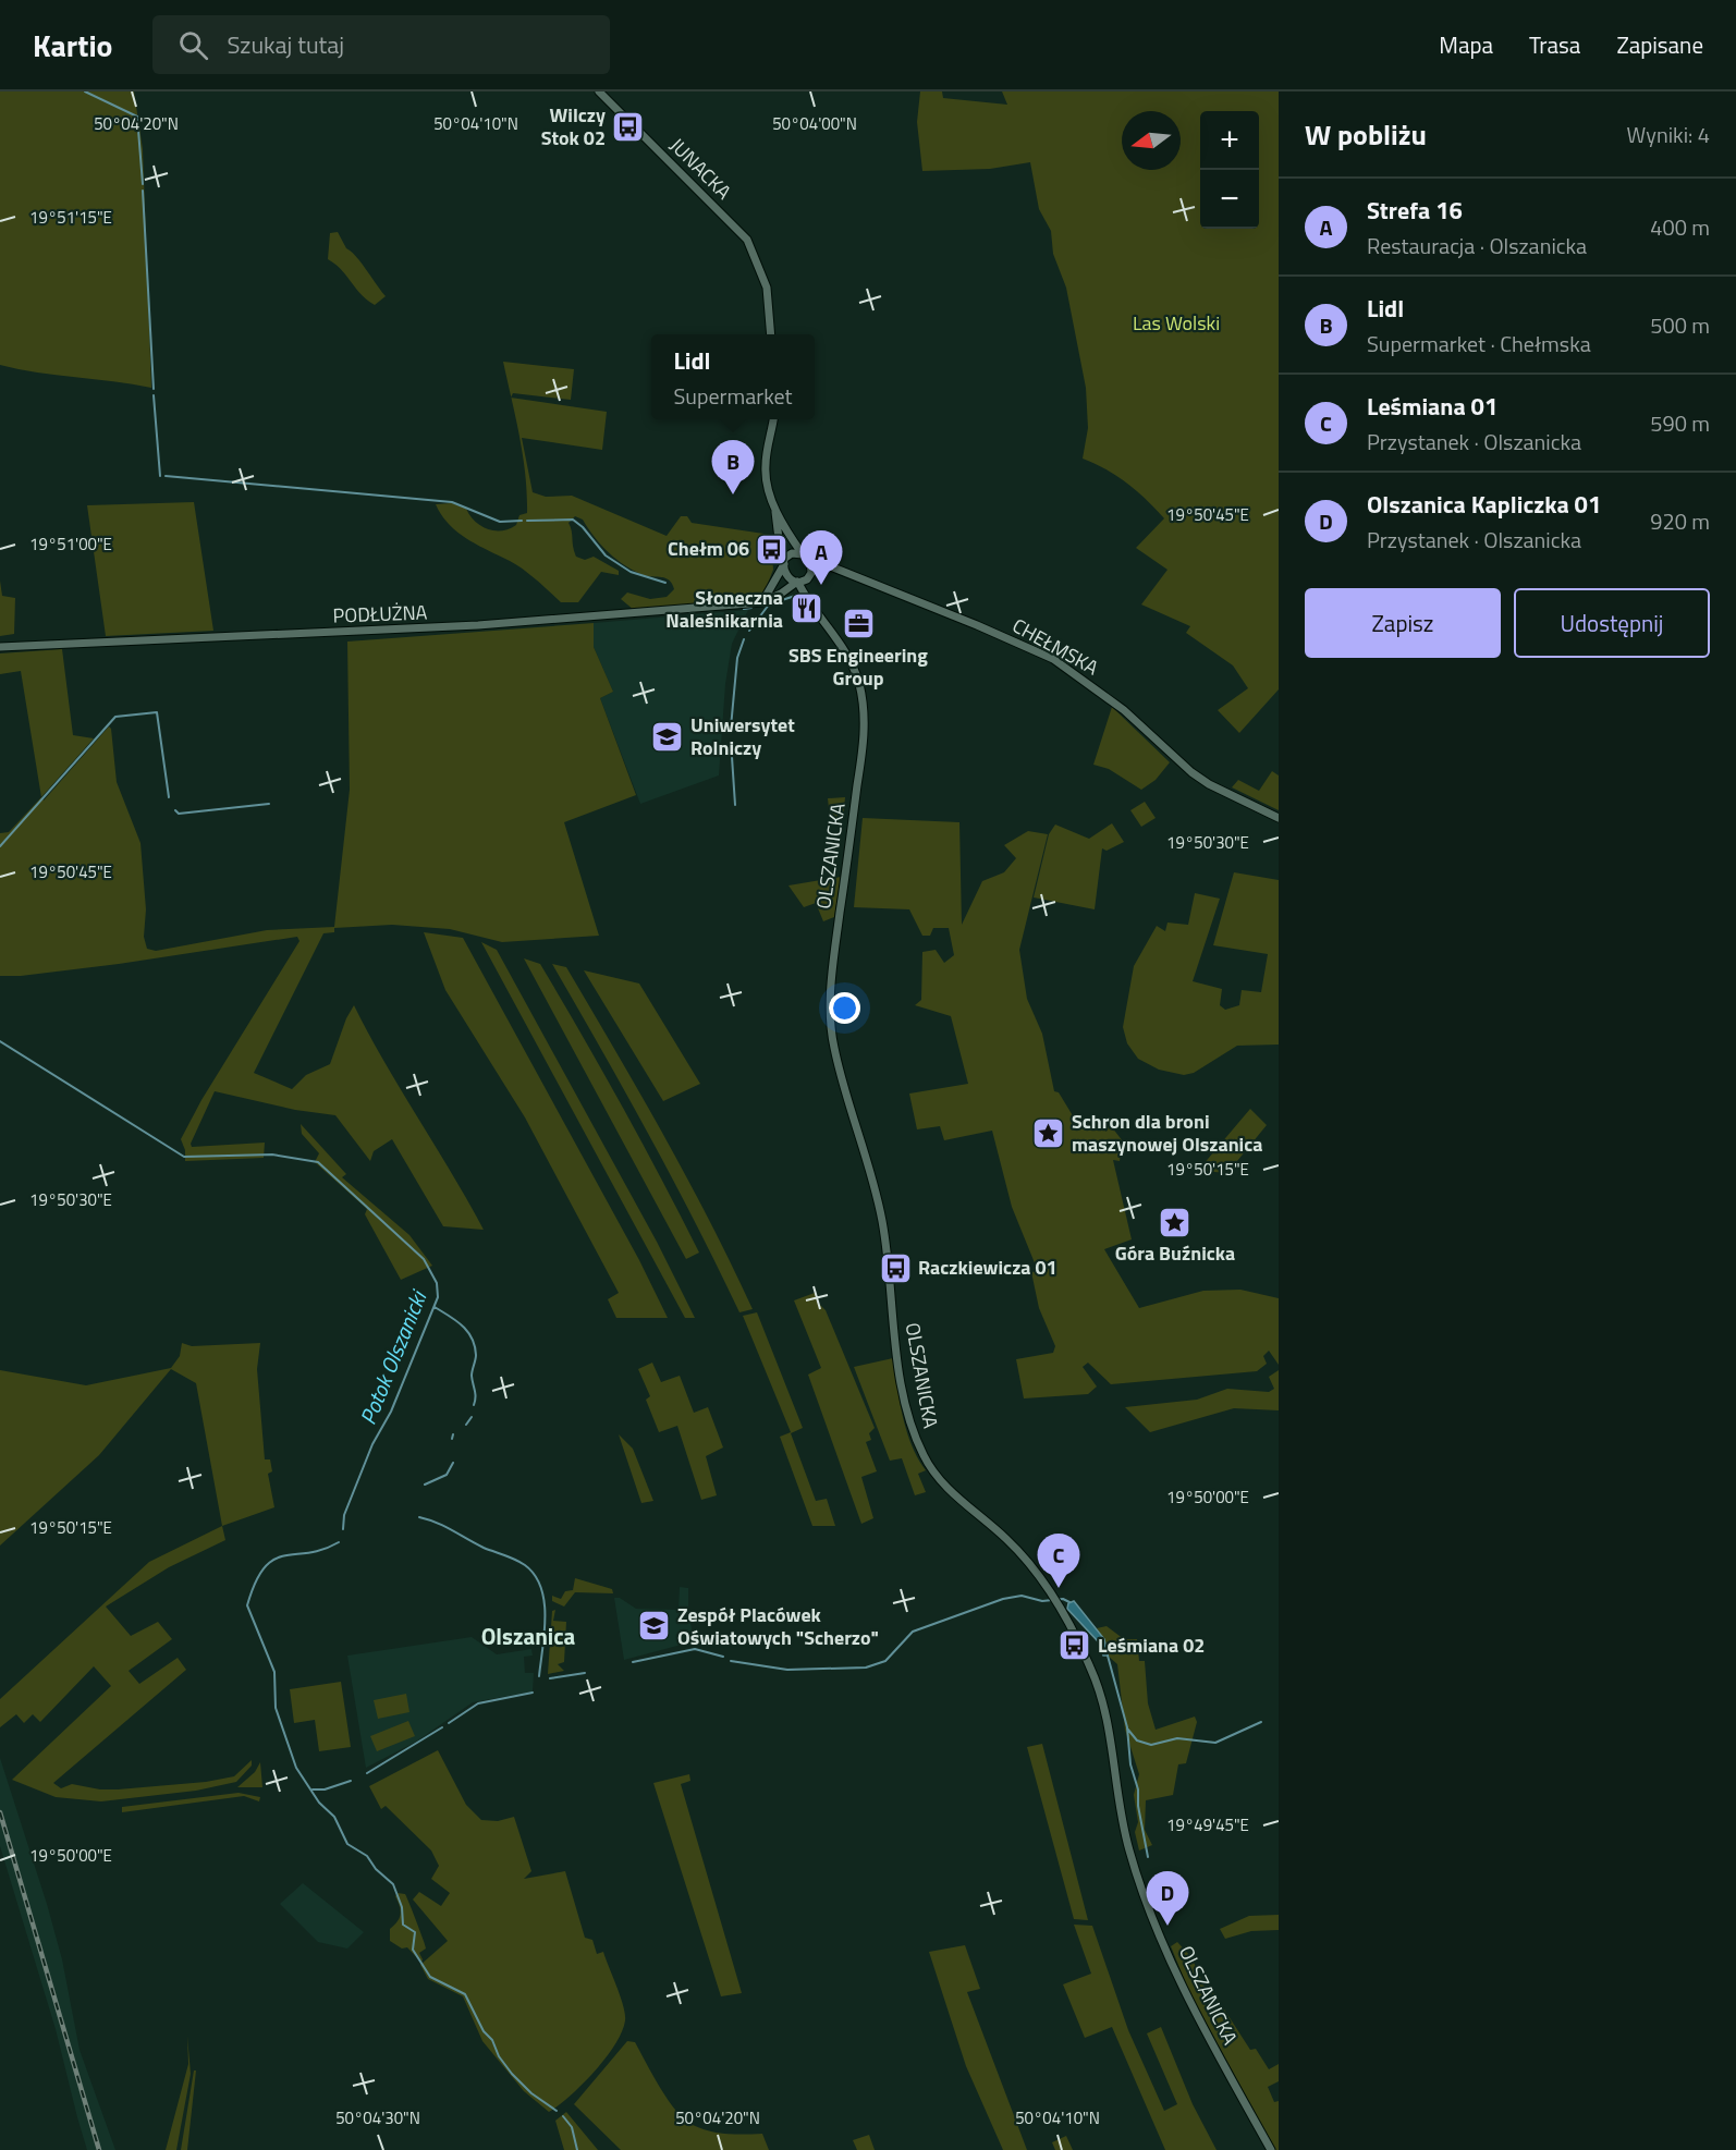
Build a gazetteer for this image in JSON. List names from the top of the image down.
{
  "streets": {
    "street": [
      "JUNACKA",
      "PODŁUŻNA",
      "CHEŁMSKA",
      "OLSZANICKA"
    ]
  },
  "crossings": [
    ["PODŁUŻNA", "CHEŁMSKA"],
    ["PODŁUŻNA", "OLSZANICKA"],
    ["CHEŁMSKA", "OLSZANICKA"]
  ],
  "districts": ["Olszanica"],
  "water": ["Potok Olszanicki"],
  "parks": ["Las Wolski"],
  "places": {
    "bus stop": [
      "Wilczy Stok 02",
      "Chełm 06",
      "Raczkiewicza 01",
      "Leśmiana 02"
    ],
    "restaurant": ["Słoneczna Naleśnikarnia"],
    "office": ["SBS Engineering Group"],
    "school or university": ["Uniwersytet Rolniczy", "Zespół Placówek Oświatowych \"Scherzo\""],
    "place": ["Schron dla broni maszynowej Olszanica", "Góra Buźnicka"]
  },
  "north": "left",
  "page": {
    "header": "Kartio",
    "search": "Szukaj tutaj",
    "nav": ["Mapa", "Trasa", "Zapisane"],
    "heading": ["W pobliżu", "Wyniki: 4"],
    "map_buttons": ["+", "−"],
    "list": [
      {
        "mark": "A",
        "name": "Strefa 16",
        "note": "Restauracja · Olszanicka",
        "value": "400 m"
      },
      {
        "mark": "B",
        "name": "Lidl",
        "note": "Supermarket · Chełmska",
        "value": "500 m"
      },
      {
        "mark": "C",
        "name": "Leśmiana 01",
        "note": "Przystanek · Olszanicka",
        "value": "590 m"
      },
      {
        "mark": "D",
        "name": "Olszanica Kapliczka 01",
        "note": "Przystanek · Olszanicka",
        "value": "920 m"
      }
    ],
    "popup": ["Lidl", "Supermarket"],
    "pins": [
      "B",
      "A",
      "C",
      "D"
    ],
    "buttons": ["Zapisz", "Udostępnij"]
  },
  "coordinates": [
    "50°04'20\"N",
    "50°04'10\"N",
    "50°04'00\"N",
    "19°51'15\"E",
    "19°50'45\"E",
    "19°51'00\"E",
    "19°50'30\"E",
    "19°50'15\"E",
    "19°50'00\"E",
    "19°49'45\"E",
    "50°04'30\"N"
  ]
}
